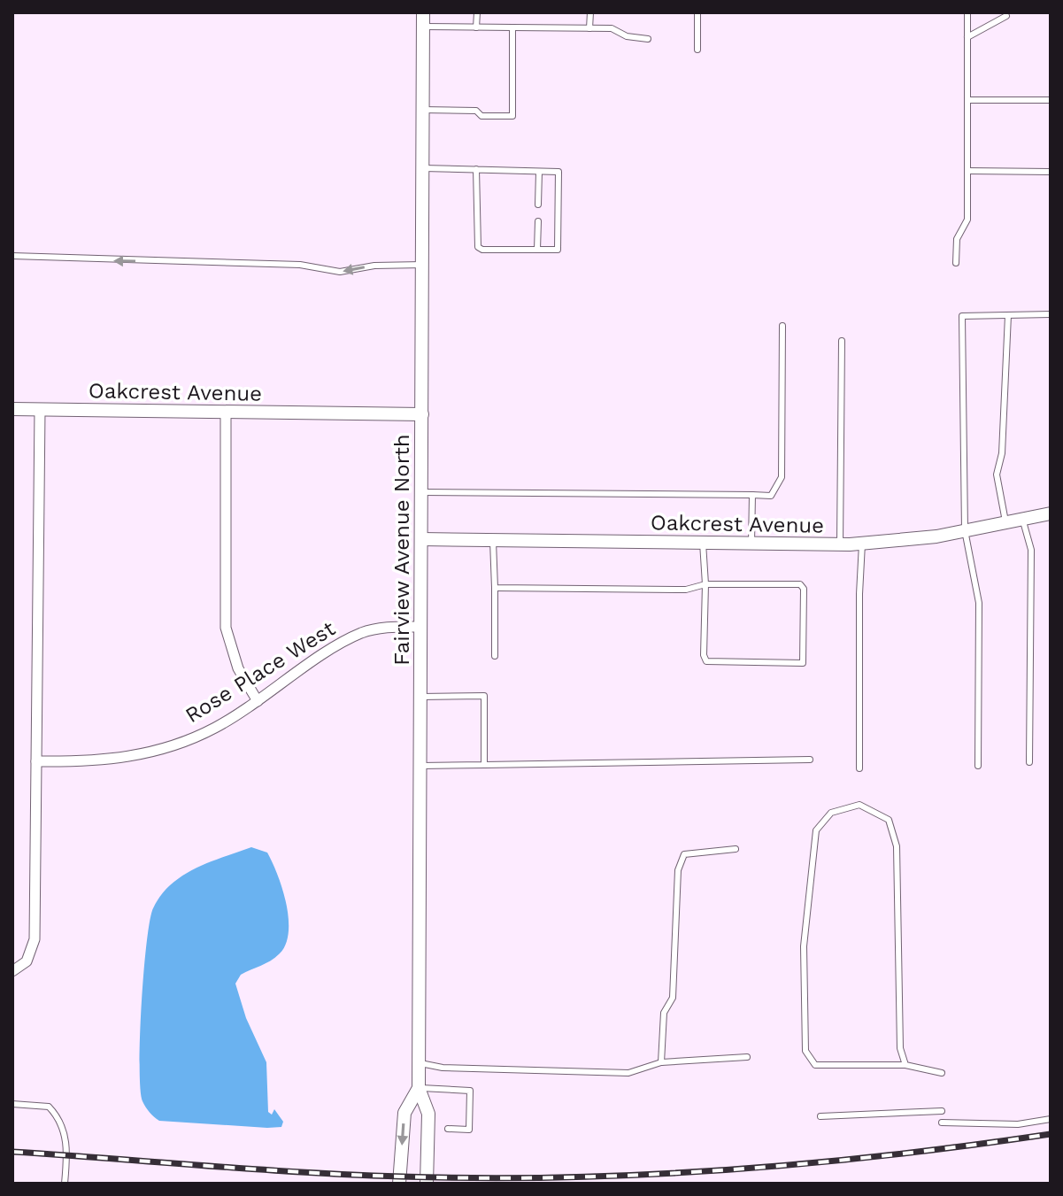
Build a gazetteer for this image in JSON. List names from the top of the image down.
{
  "streets": {
    "street": ["Oakcrest Avenue", "Fairview Avenue North", "Rose Place West"]
  },
  "crossings": [
    ["Oakcrest Avenue", "Fairview Avenue North"],
    ["Fairview Avenue North", "Rose Place West"]
  ]
}
